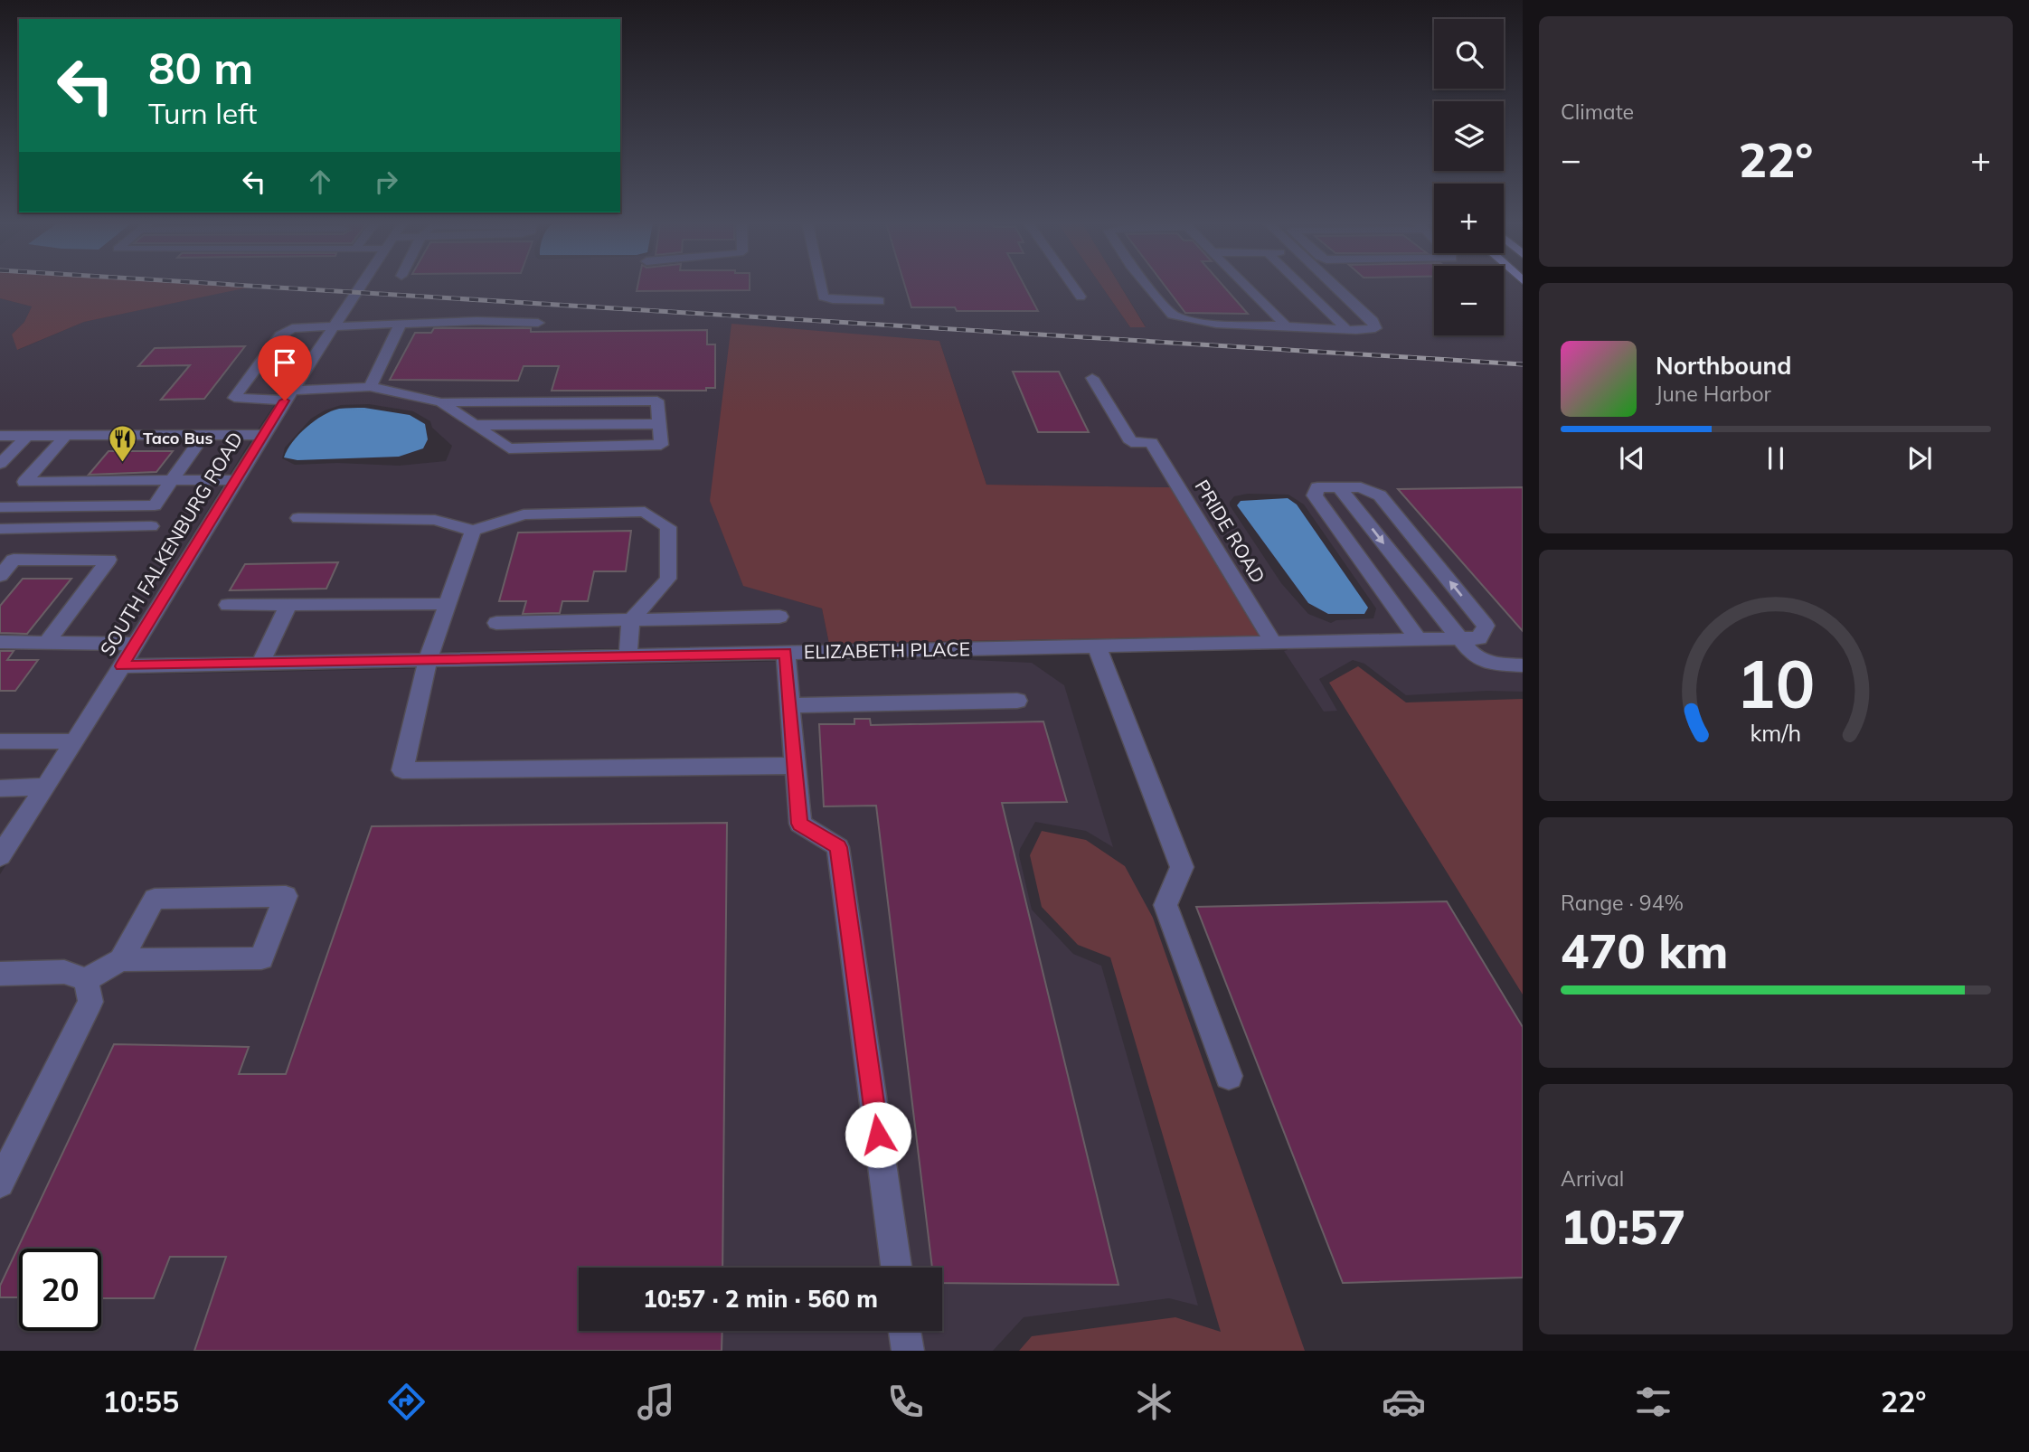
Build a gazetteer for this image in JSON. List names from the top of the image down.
{
  "streets": {
    "street": ["PRIDE ROAD", "SOUTH FALKENBURG ROAD", "ELIZABETH PLACE"]
  },
  "crossings": [
    ["PRIDE ROAD", "ELIZABETH PLACE"],
    ["SOUTH FALKENBURG ROAD", "ELIZABETH PLACE"]
  ],
  "places": {
    "restaurant": ["Taco Bus"]
  },
  "page": {
    "tile": [
      "Climate",
      ["Range · 94%", "470 km"],
      ["Arrival", "10:57"]
    ],
    "map_buttons": ["+", "−"],
    "turn": ["80 m", "Turn left"],
    "heat": ["−", "22°", "+"],
    "song": ["Northbound", "June Harbor"],
    "limit": "20",
    "trip": "10:57 · 2 min · 560 m",
    "tabs": ["10:55", "22°"],
    "gauge": ["10", "km/h"]
  }
}
